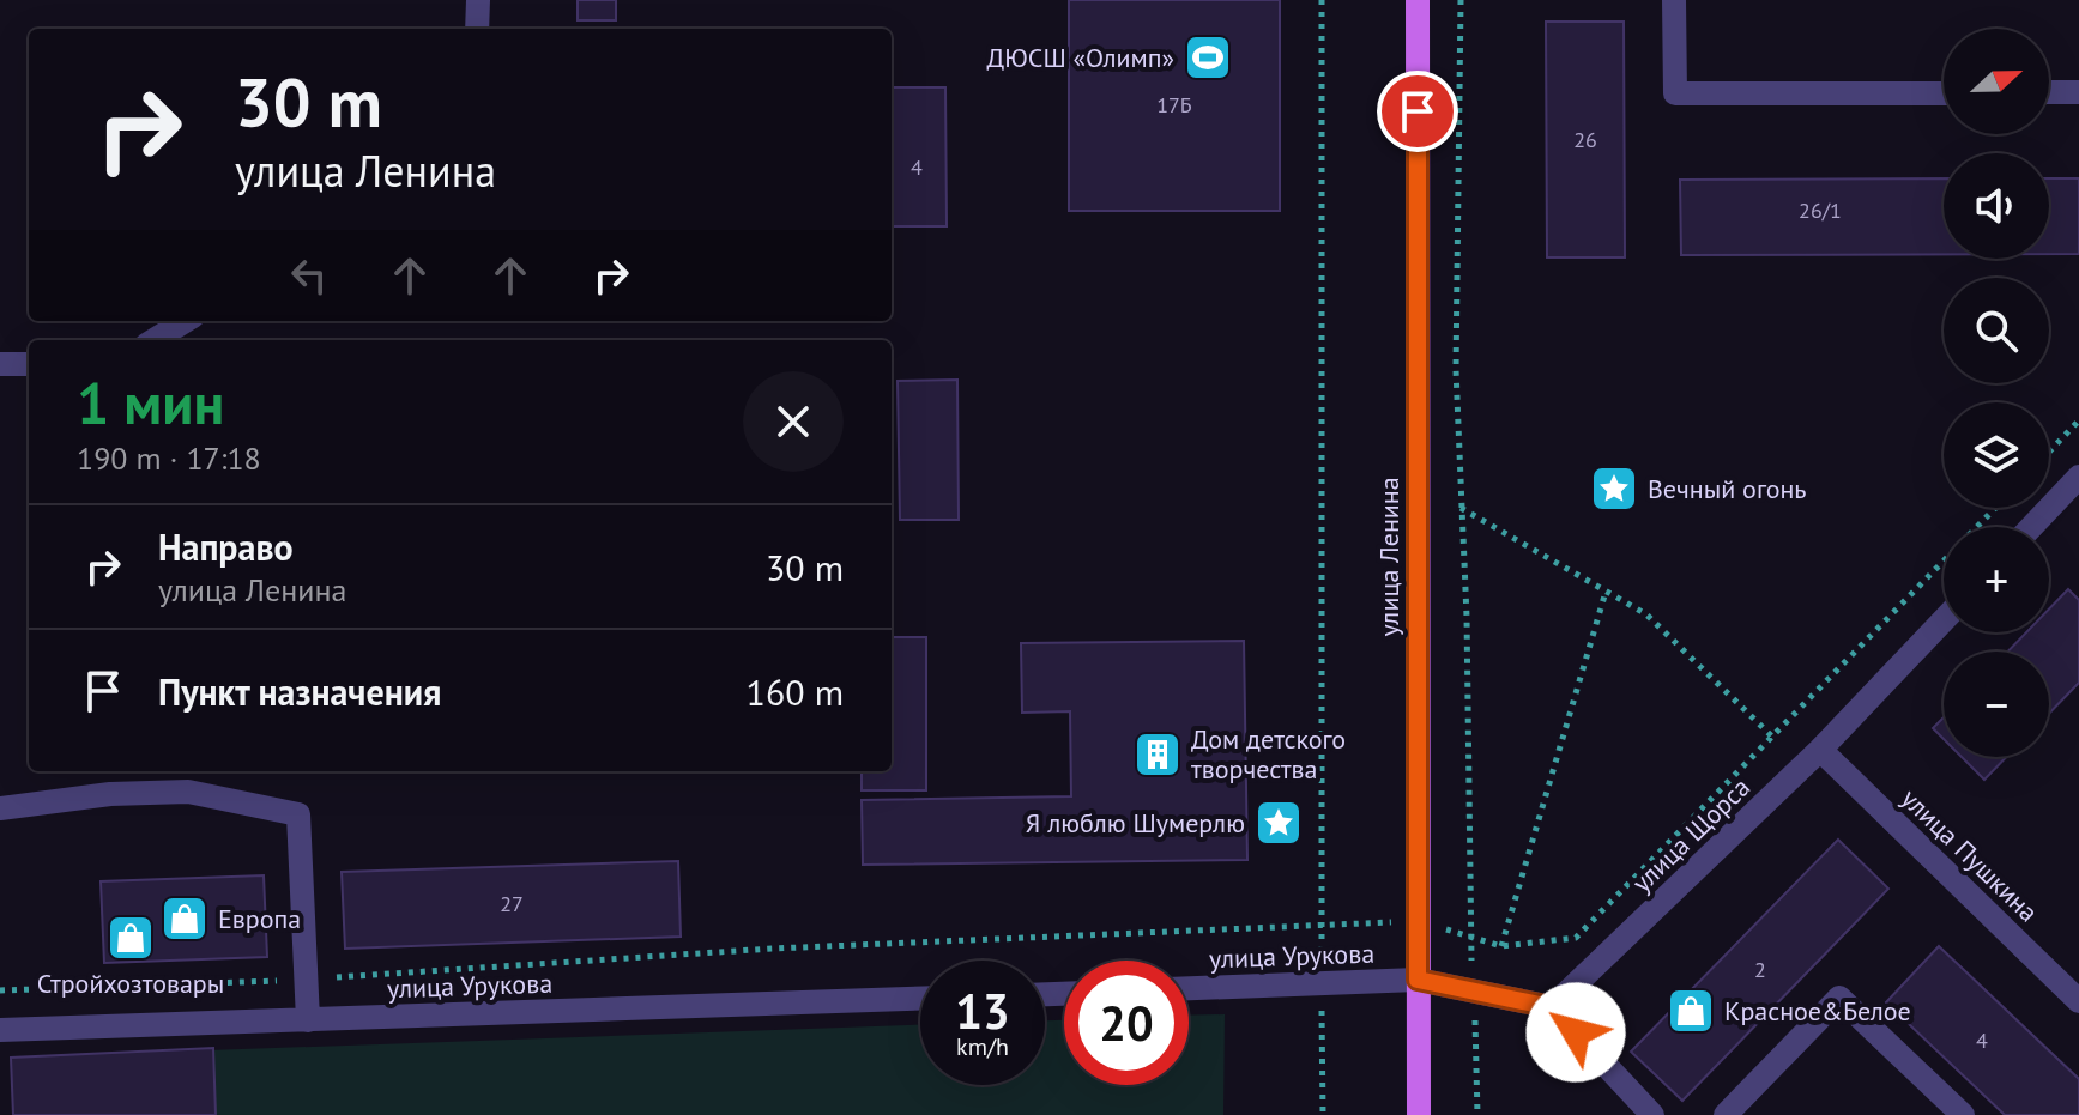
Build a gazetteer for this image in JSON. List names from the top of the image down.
{
  "streets": {
    "main road": ["улица Ленина"],
    "street": ["улица Щорса", "улица Пушкина", "улица Урукова"]
  },
  "crossings": [
    ["улица Ленина", "улица Урукова"],
    ["улица Щорса", "улица Пушкина"]
  ],
  "places": {
    "sports": ["ДЮСШ «Олимп»"],
    "place": ["Вечный огонь", "Я люблю Шумерлю"],
    "building": ["Дом детского творчества"],
    "shop": ["Европа", "Стройхозтовары", "Красное&Белое"]
  },
  "house_numbers": [
    "17Б",
    "26",
    "4",
    "26/1",
    "27",
    "2",
    "4"
  ],
  "north": "right",
  "page": {
    "map_buttons": ["+", "−"],
    "turn": ["30 m", "улица Ленина"],
    "heading": ["1 мин", "190 m · 17:18"],
    "list": [
      {
        "name": "Направо",
        "note": "улица Ленина",
        "value": "30 m"
      },
      {
        "name": "Пункт назначения",
        "value": "160 m"
      }
    ],
    "speed": "13 km/h",
    "limit": "20"
  }
}
